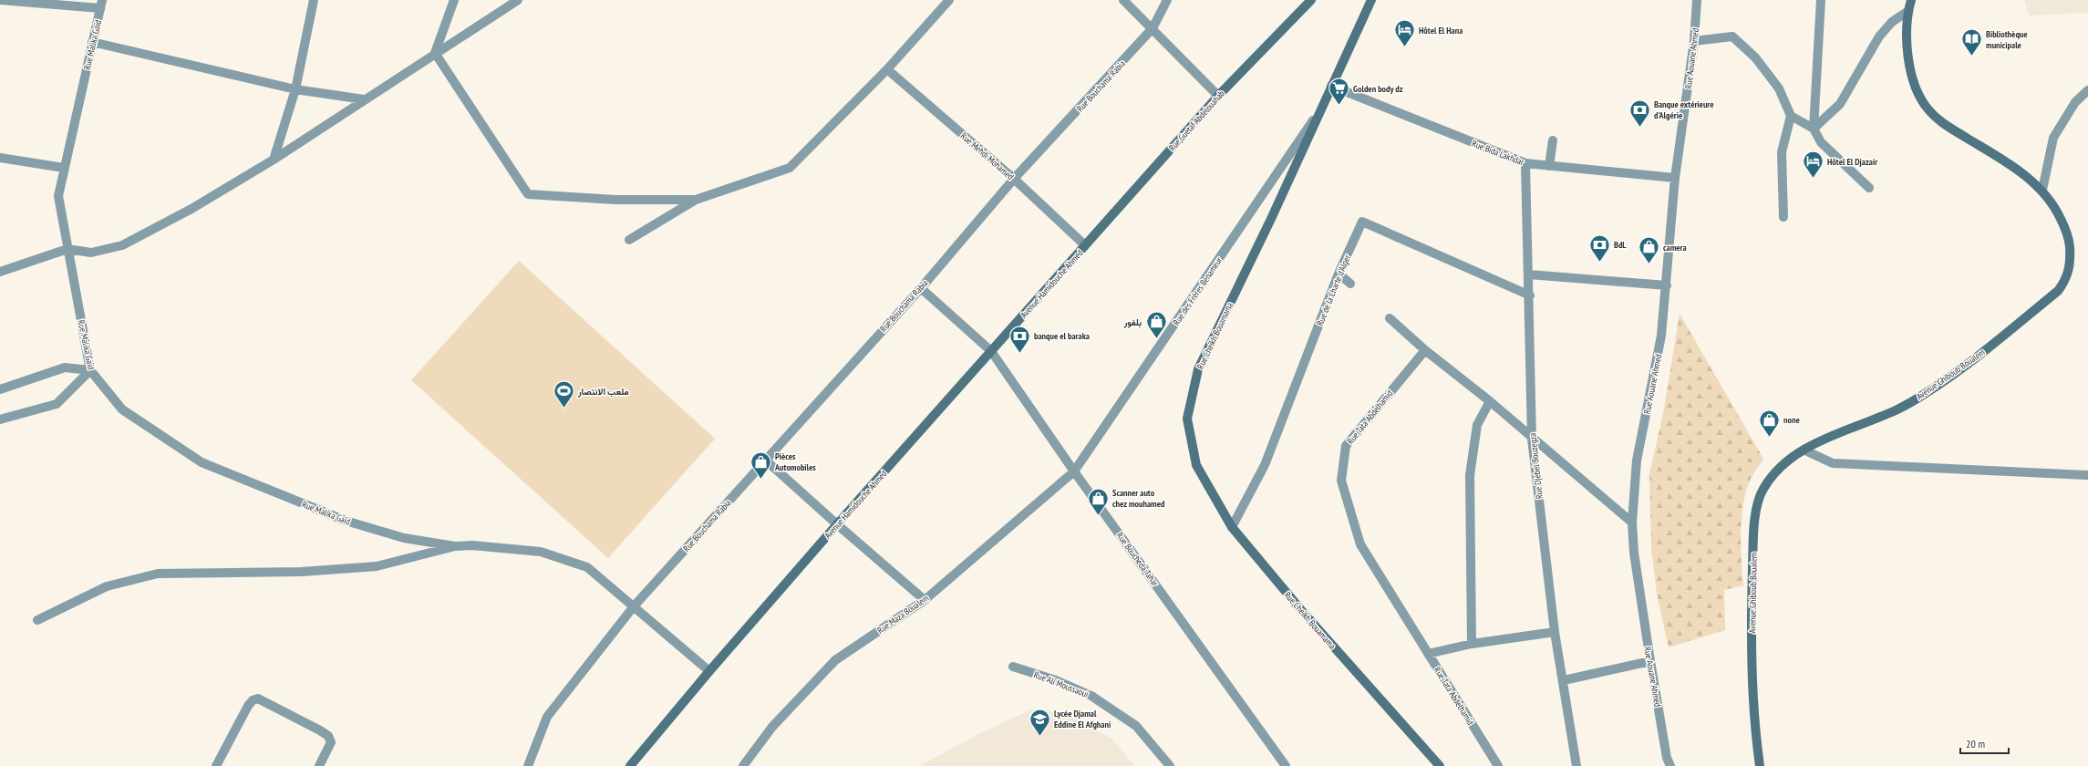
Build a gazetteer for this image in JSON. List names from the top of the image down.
{
  "streets": {
    "main road": [
      "Rue Guetaf Abdelouahab",
      "Avenue Hamidouche Ahmed",
      "Rue Cheikh Bouamama",
      "Avenue Ghiboub Boualem"
    ],
    "street": [
      "Rue Malika Gaïd",
      "Rue Aouane Ahmed",
      "Rue Bouchama Rabia",
      "Rue Bida Lakhdar",
      "Rue Mehdi Mohamed",
      "Rue de la Charte d'Alger",
      "Rue des Frères Benameur",
      "Rue Tata Abdelhamid",
      "Rue Djebel Bouzegza",
      "Rue Boucheda Tahar",
      "Rue Maza Boualem",
      "Rue Ali Moussaoui"
    ]
  },
  "crossings": [
    ["Rue Aouane Ahmed", "Rue Bida Lakhdar"],
    ["Rue Bouchama Rabia", "Rue Mehdi Mohamed"],
    ["Rue Bouchama Rabia", "Rue Boucheda Tahar"],
    ["Rue Guetaf Abdelouahab", "Rue Mehdi Mohamed"],
    ["Rue Guetaf Abdelouahab", "Avenue Hamidouche Ahmed"],
    ["Rue Bida Lakhdar", "Rue Cheikh Bouamama"],
    ["Rue Bida Lakhdar", "Rue Djebel Bouzegza"],
    ["Rue Mehdi Mohamed", "Avenue Hamidouche Ahmed"],
    ["Avenue Hamidouche Ahmed", "Rue Boucheda Tahar"],
    ["Rue de la Charte d'Alger", "Rue Cheikh Bouamama"],
    ["Rue de la Charte d'Alger", "Rue Djebel Bouzegza"],
    ["Rue des Frères Benameur", "Rue Cheikh Bouamama"],
    ["Rue des Frères Benameur", "Rue Boucheda Tahar"],
    ["Rue des Frères Benameur", "Rue Maza Boualem"],
    ["Rue Boucheda Tahar", "Rue Maza Boualem"]
  ],
  "places": {
    "hotel": ["Hôtel El Hana", "Hôtel El Djazair"],
    "library": ["Bibliothèque municipale"],
    "supermarket": ["Golden body dz"],
    "bank": ["Banque extérieure d'Algérie", "BdL", "banque el baraka"],
    "shop": [
      "camera",
      "بلفور",
      "none",
      "Pièces Automobiles",
      "Scanner auto chez mouhamed"
    ],
    "sports": ["ملعب الانتصار"],
    "school or university": ["Lycée Djamal Eddine El Afghani"]
  },
  "scale_bar": "20 m"
}
